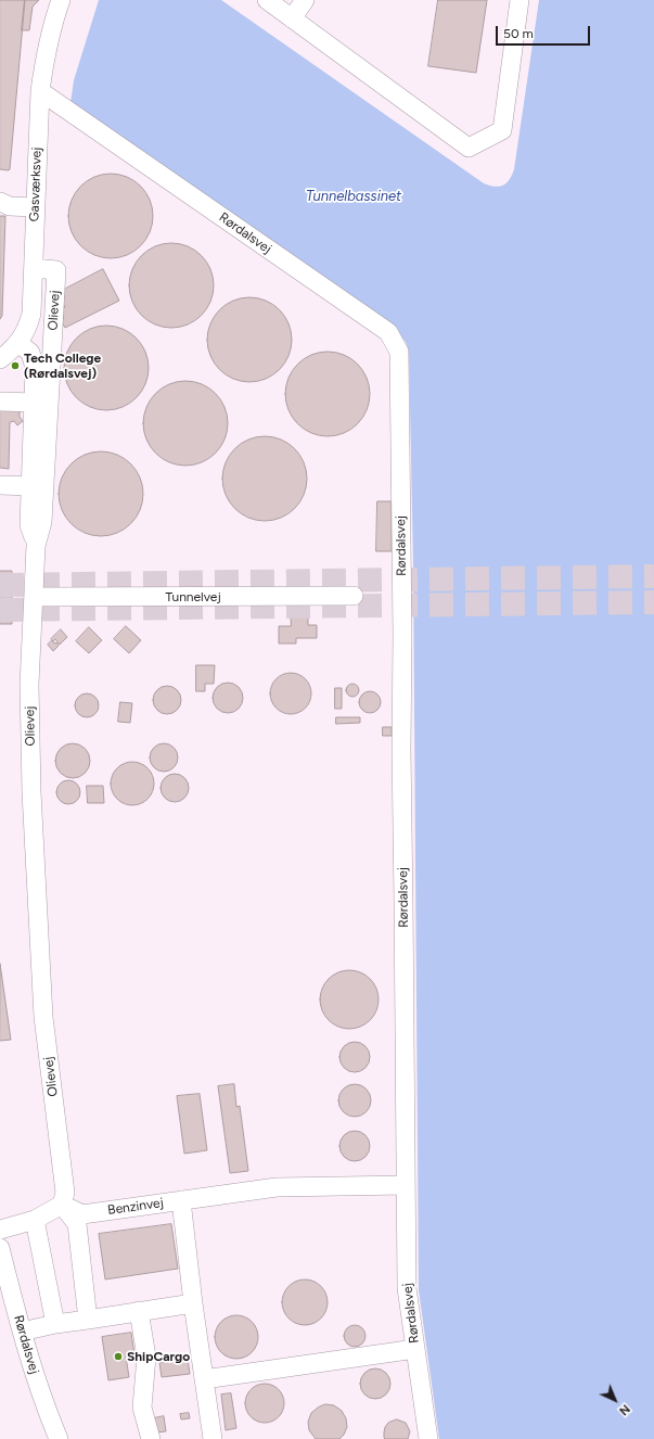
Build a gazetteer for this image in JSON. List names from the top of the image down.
{
  "streets": {
    "street": [
      "Gasværksvej",
      "Rørdalsvej",
      "Olievej",
      "Tunnelvej",
      "Benzinvej"
    ]
  },
  "crossings": [
    ["Gasværksvej", "Rørdalsvej"],
    ["Gasværksvej", "Olievej"],
    ["Rørdalsvej", "Benzinvej"],
    ["Olievej", "Tunnelvej"],
    ["Olievej", "Benzinvej"]
  ],
  "water": ["Tunnelbassinet"],
  "places": ["Tech College (Rørdalsvej)", "ShipCargo"],
  "scale_bar": "50 m",
  "north": "bottom right"
}
